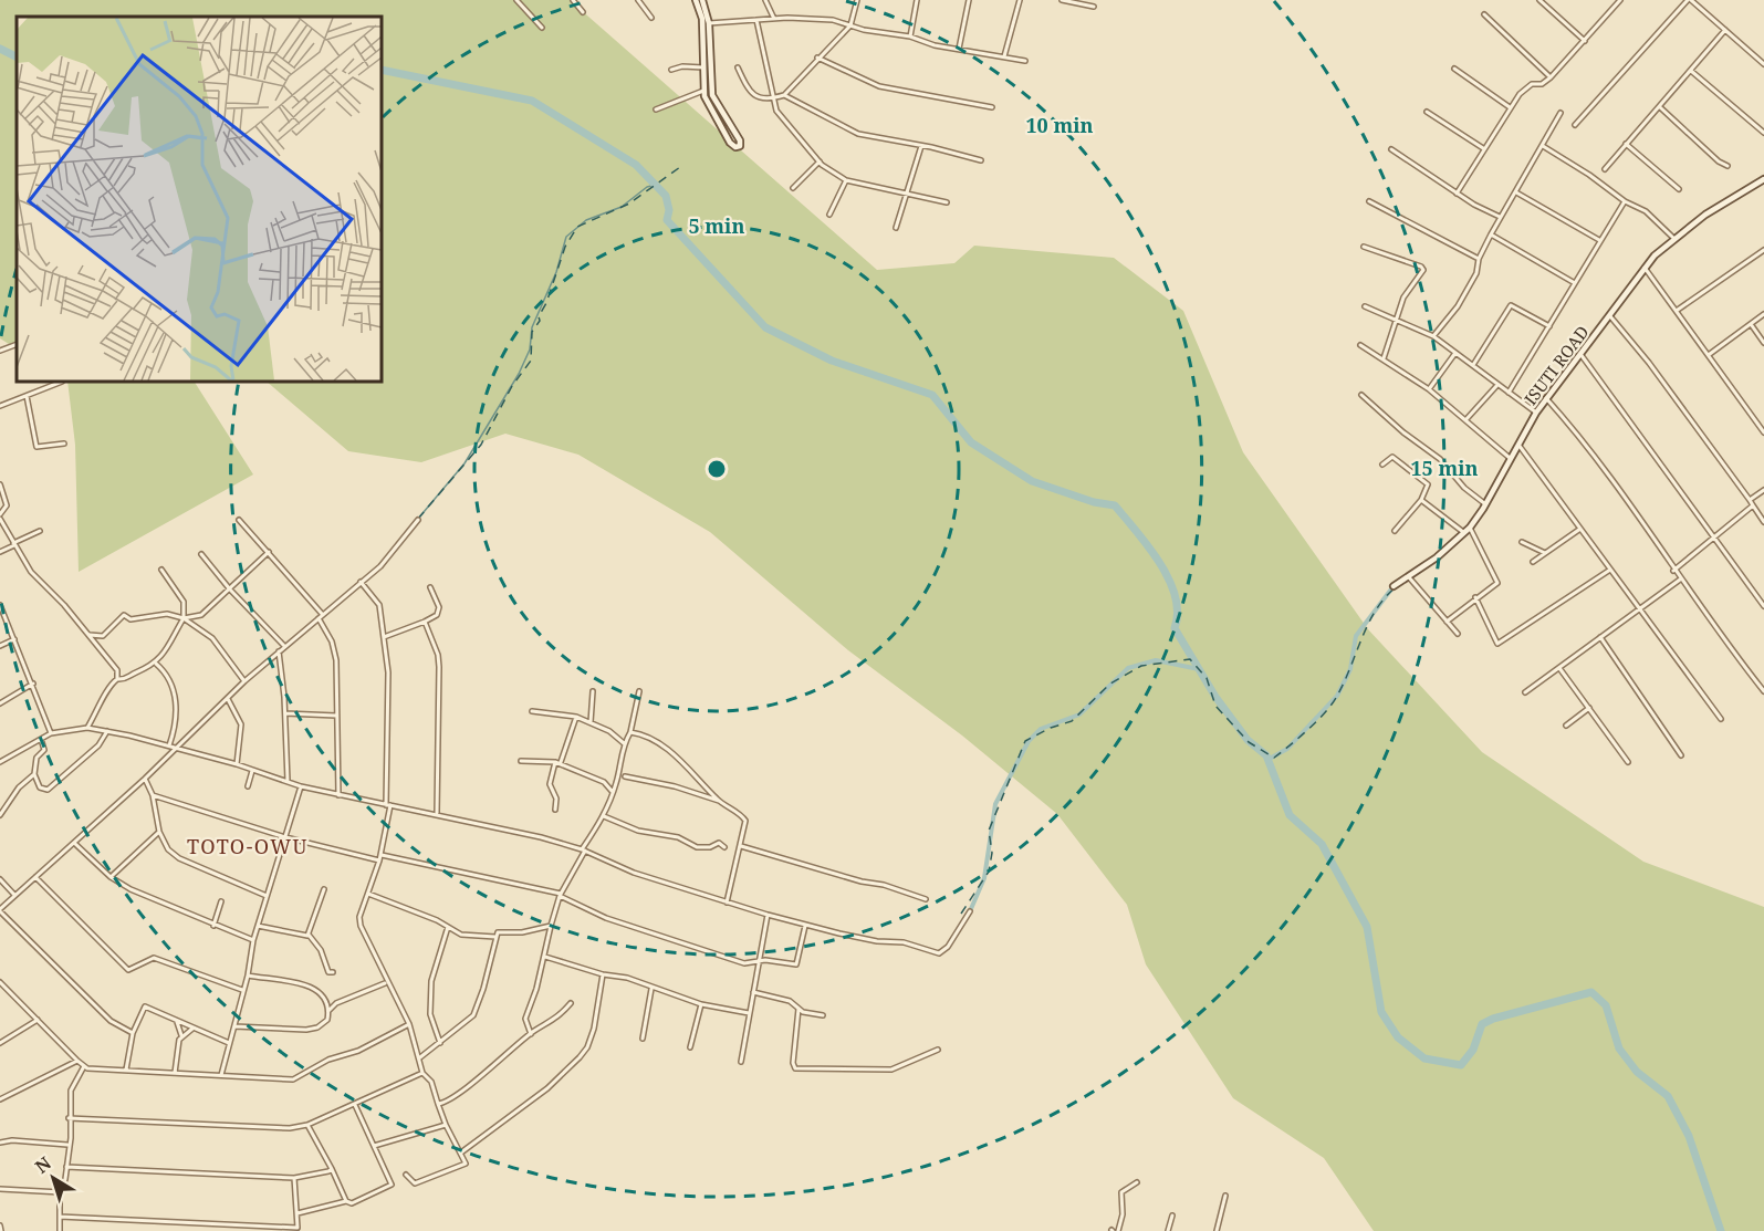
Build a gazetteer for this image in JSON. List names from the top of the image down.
{
  "streets": {
    "street": ["ISUTI ROAD"]
  },
  "districts": ["TOTO-OWU"],
  "north": "top left",
  "rings": ["10 min", "5 min", "15 min"]
}
